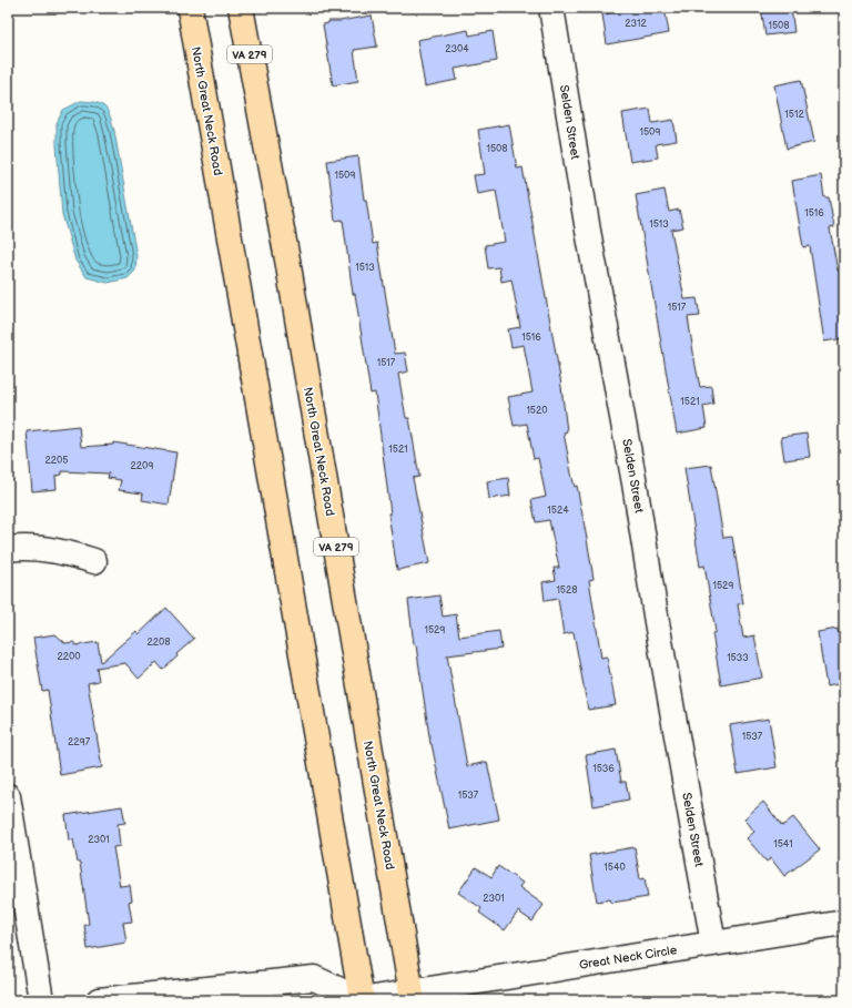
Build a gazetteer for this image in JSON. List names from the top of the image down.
{
  "streets": {
    "main road": ["VA 279", "North Great Neck Road"],
    "street": ["Selden Street", "Great Neck Circle"]
  },
  "crossings": [
    ["North Great Neck Road", "Great Neck Circle"],
    ["Selden Street", "Great Neck Circle"]
  ],
  "house_numbers": [
    "2312",
    "1508",
    "2304",
    "1512",
    "1509",
    "1508",
    "1509",
    "1516",
    "1513",
    "1513",
    "1517",
    "1516",
    "1517",
    "1521",
    "1520",
    "1521",
    "2205",
    "2209",
    "1524",
    "1529",
    "1528",
    "1529",
    "2208",
    "2200",
    "1533",
    "1537",
    "2297",
    "1536",
    "1537",
    "2301",
    "1541",
    "1540",
    "2301"
  ]
}
